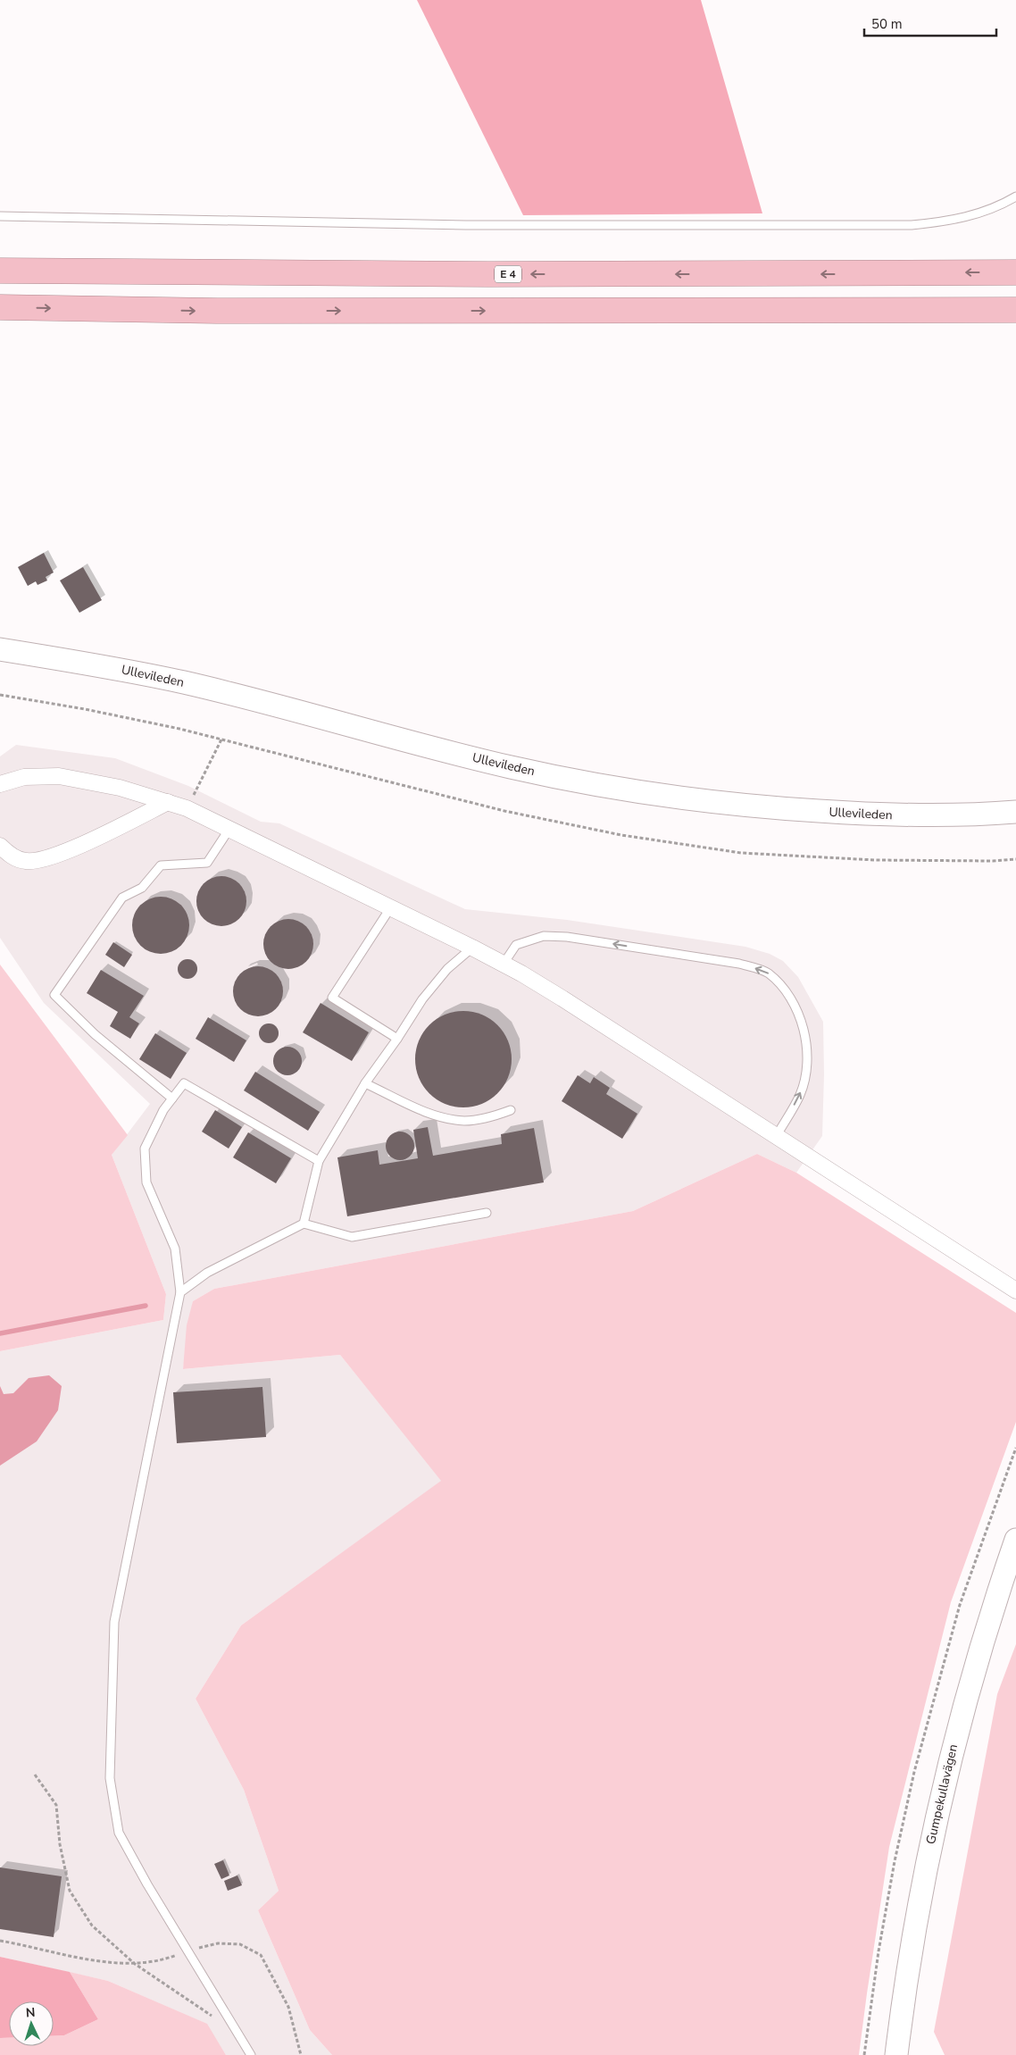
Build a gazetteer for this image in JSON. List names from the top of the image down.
{
  "streets": {
    "highway": ["E 4"],
    "main road": ["Ullevileden", "Gumpekullavägen"]
  },
  "scale_bar": "50 m",
  "north": "top"
}
